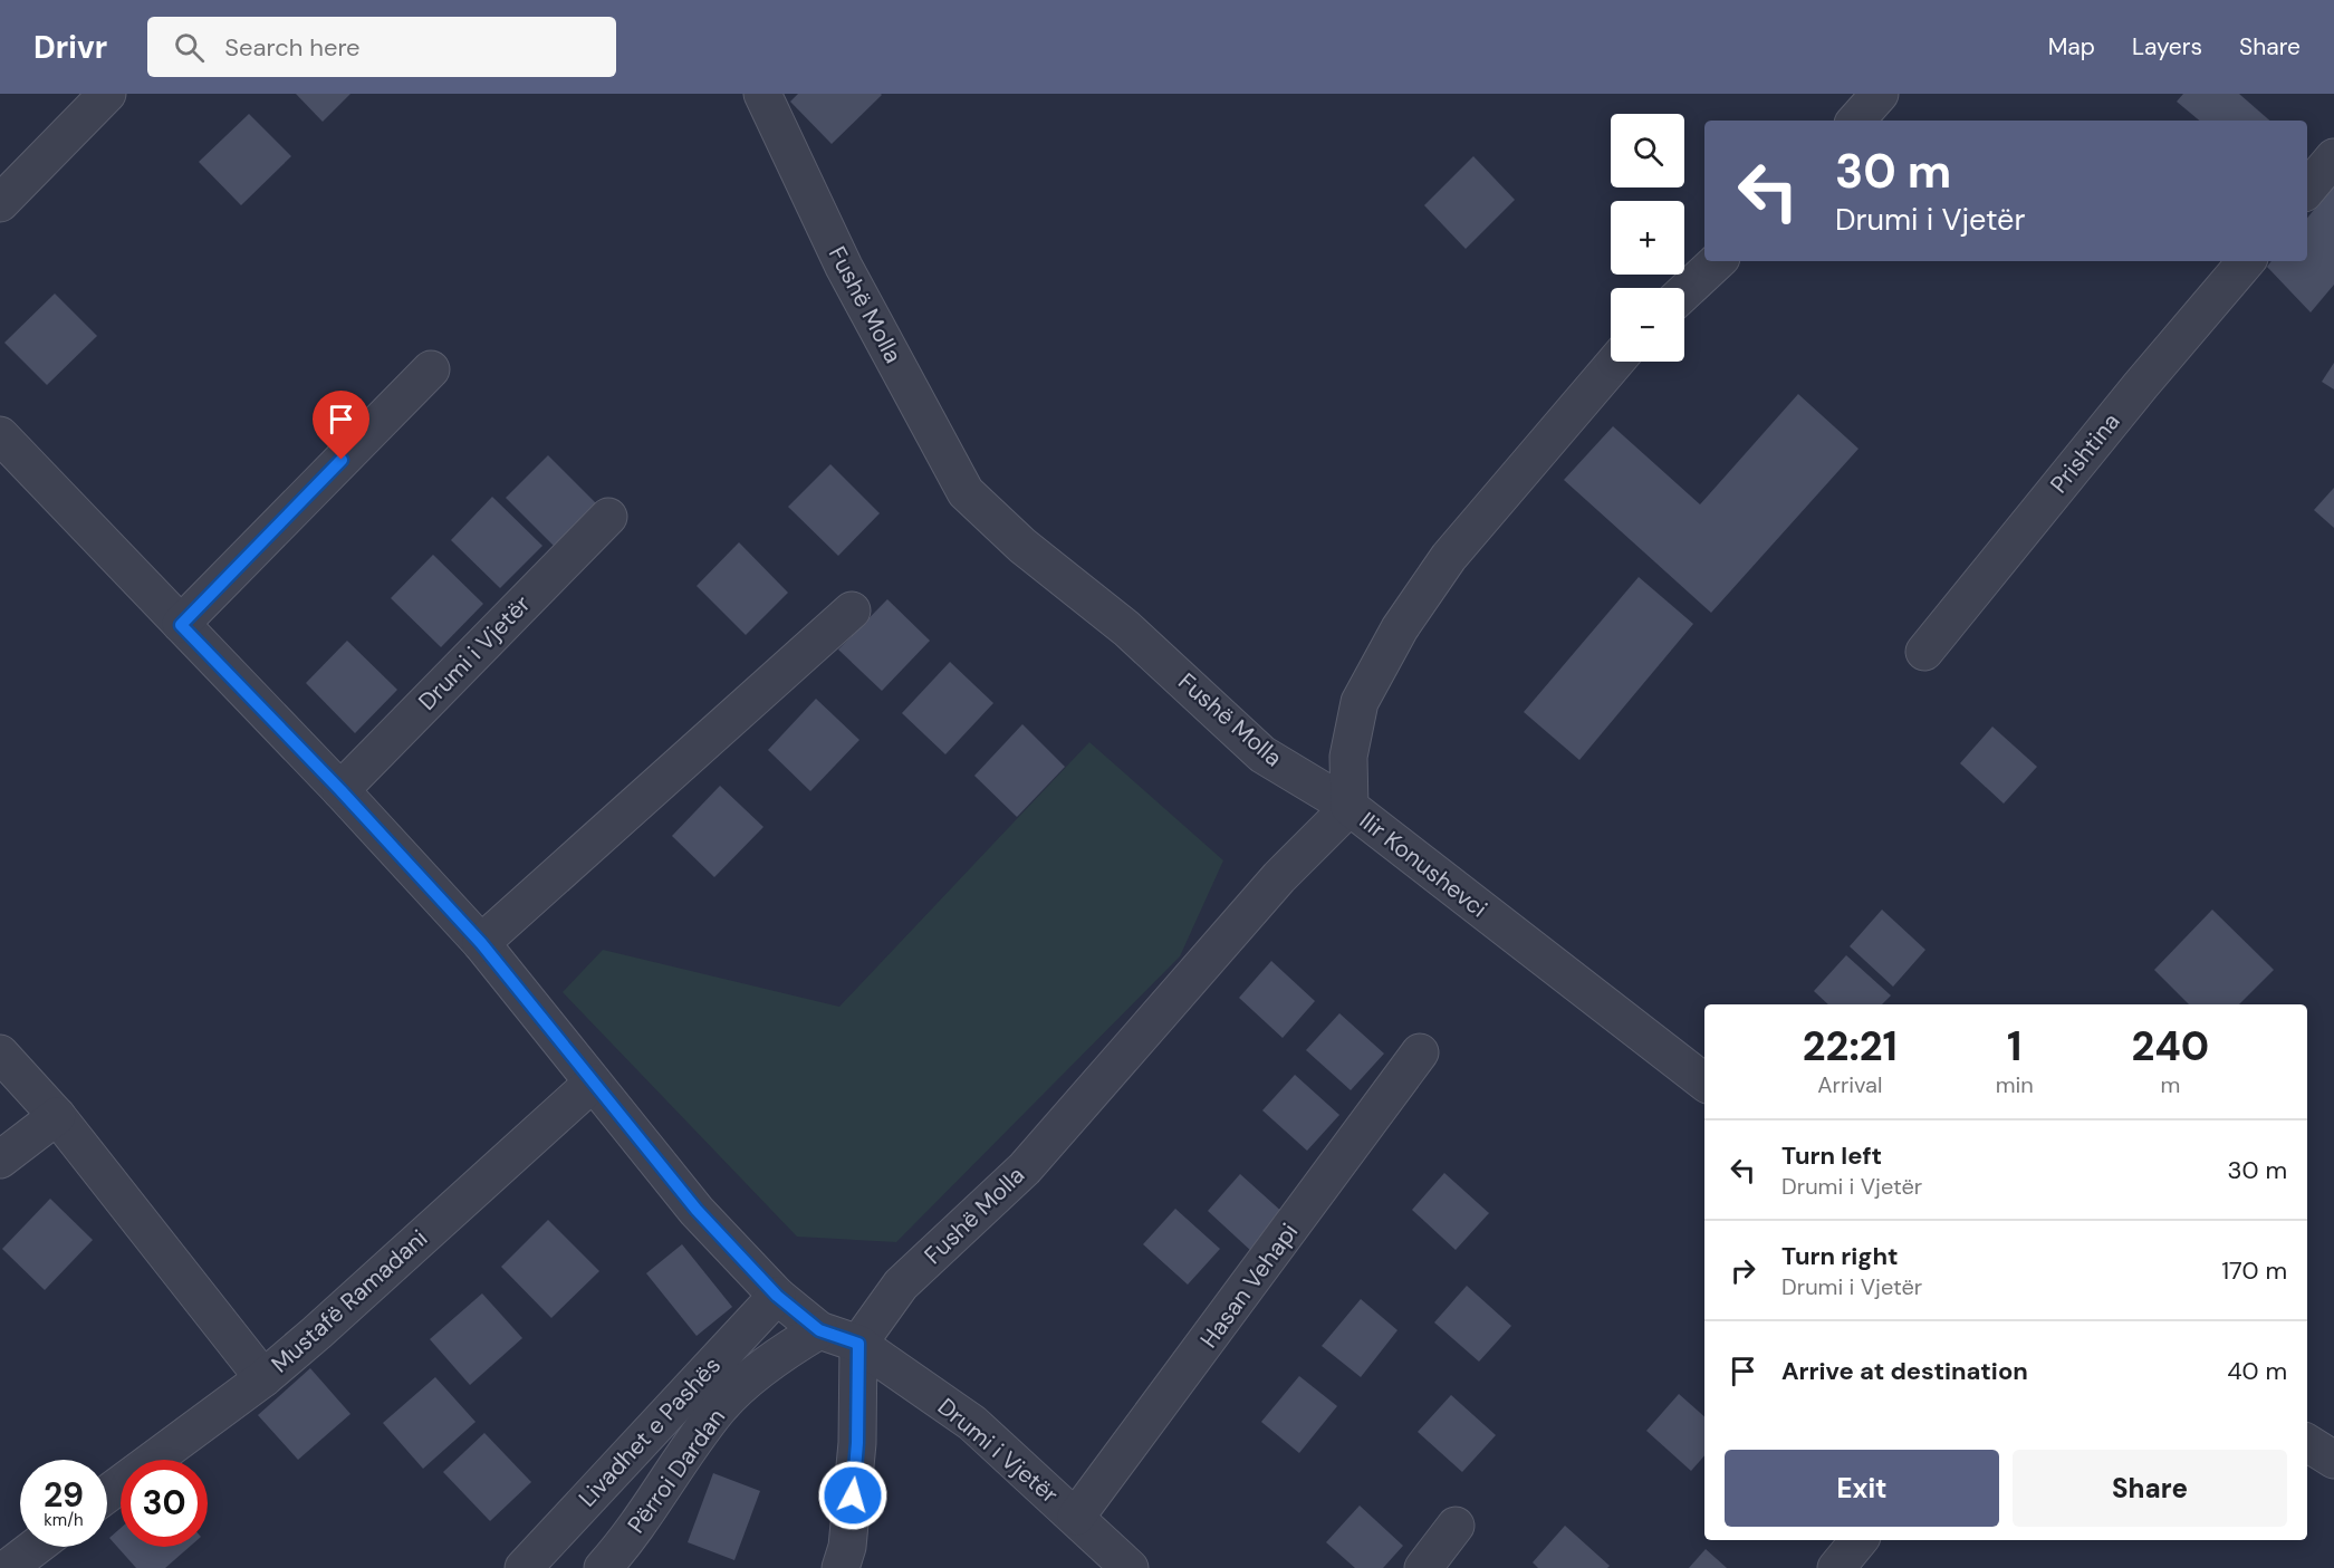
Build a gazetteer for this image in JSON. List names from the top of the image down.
{
  "streets": {
    "street": [
      "Fushë Molla",
      "Prishtina",
      "Drumi i Vjetër",
      "Ilir Konushevci",
      "Hasan Vehapi",
      "Mustafë Ramadani",
      "Livadhet e Pashës",
      "Përroi Dardan"
    ]
  },
  "crossings": [
    ["Fushë Molla", "Drumi i Vjetër"],
    ["Fushë Molla", "Ilir Konushevci"],
    ["Drumi i Vjetër", "Hasan Vehapi"],
    ["Drumi i Vjetër", "Mustafë Ramadani"],
    ["Drumi i Vjetër", "Livadhet e Pashës"],
    ["Drumi i Vjetër", "Përroi Dardan"]
  ],
  "page": {
    "header": "Drivr",
    "search": "Search here",
    "nav": ["Map", "Layers", "Share"],
    "map_buttons": ["+", "−"],
    "turn": ["30 m", "Drumi i Vjetër"],
    "eta": [
      "22:21",
      "Arrival",
      "1",
      "min",
      "240",
      "m"
    ],
    "list": [
      {
        "name": "Turn left",
        "note": "Drumi i Vjetër",
        "value": "30 m"
      },
      {
        "name": "Turn right",
        "note": "Drumi i Vjetër",
        "value": "170 m"
      },
      {
        "name": "Arrive at destination",
        "value": "40 m"
      }
    ],
    "buttons": ["Exit", "Share"],
    "speed": "29 km/h",
    "limit": "30"
  }
}
